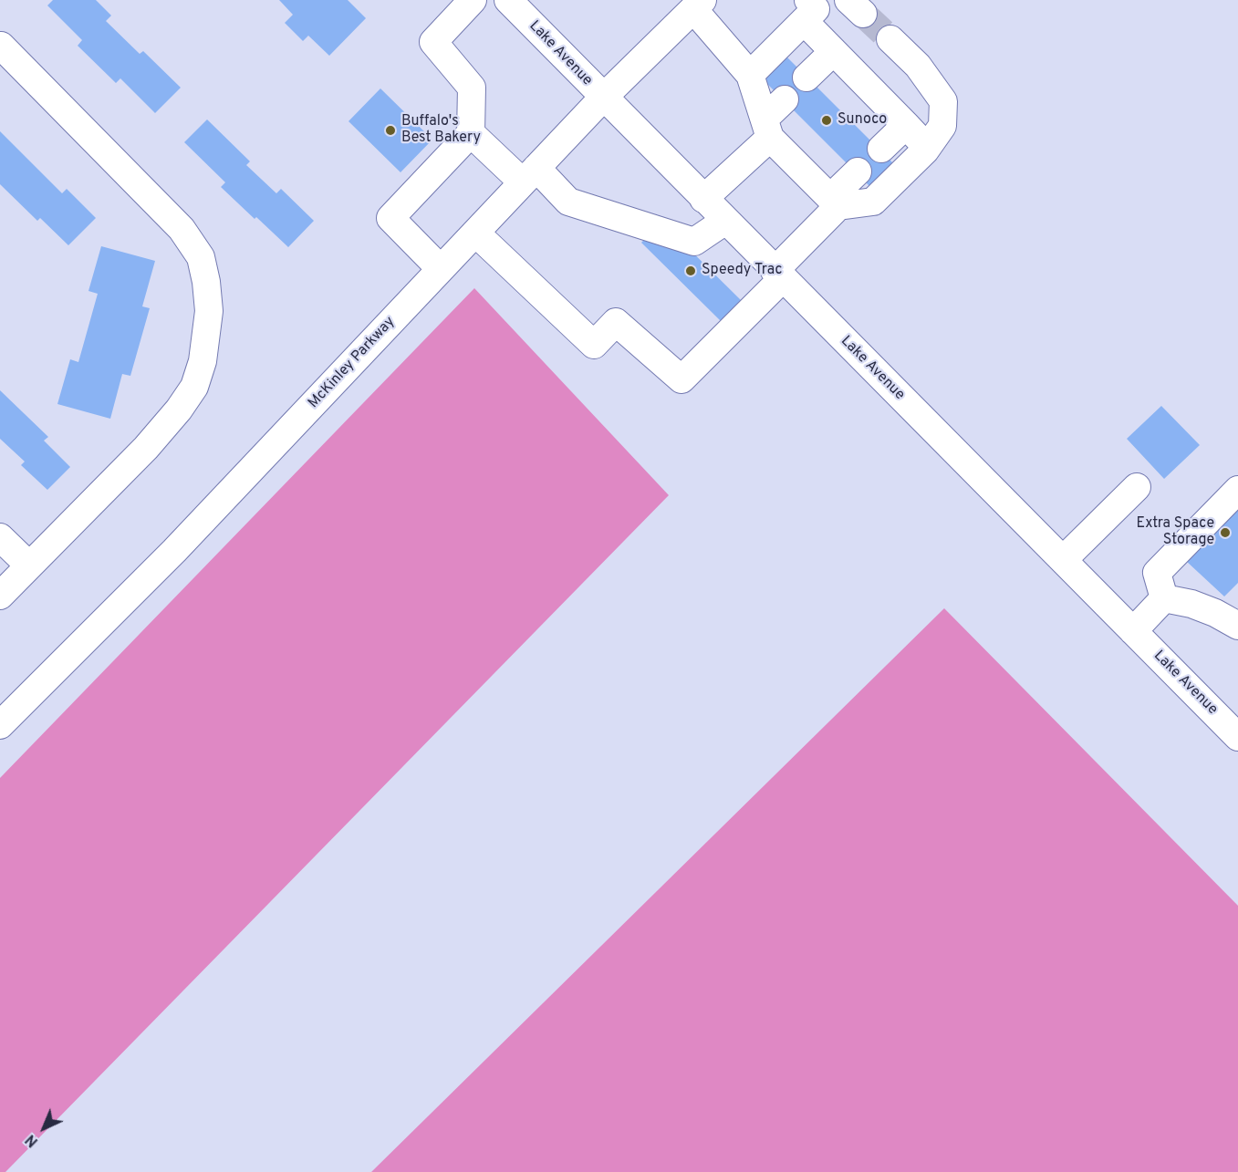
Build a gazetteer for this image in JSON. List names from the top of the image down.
{
  "streets": {
    "street": ["Lake Avenue", "McKinley Parkway"]
  },
  "crossings": [
    ["Lake Avenue", "McKinley Parkway"]
  ],
  "places": [
    "Sunoco",
    "Buffalo's Best Bakery",
    "Speedy Trac",
    "Extra Space Storage"
  ],
  "north": "bottom left"
}
